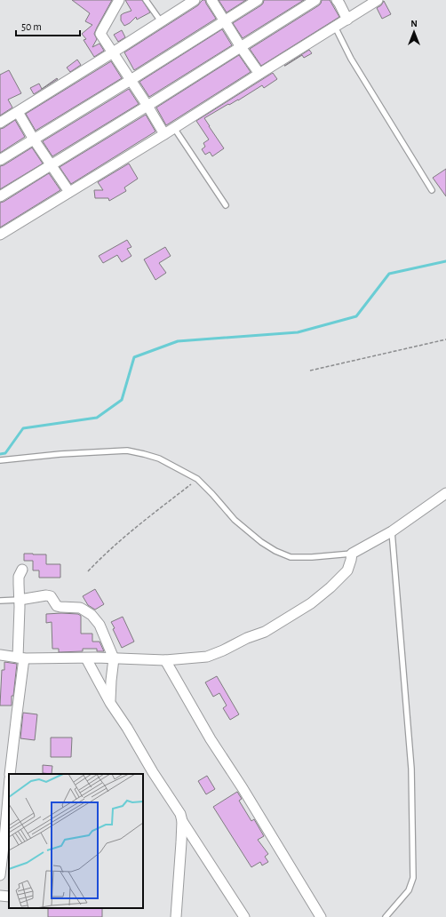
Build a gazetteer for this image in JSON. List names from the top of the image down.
{
  "scale_bar": "50 m",
  "north": "top"
}
